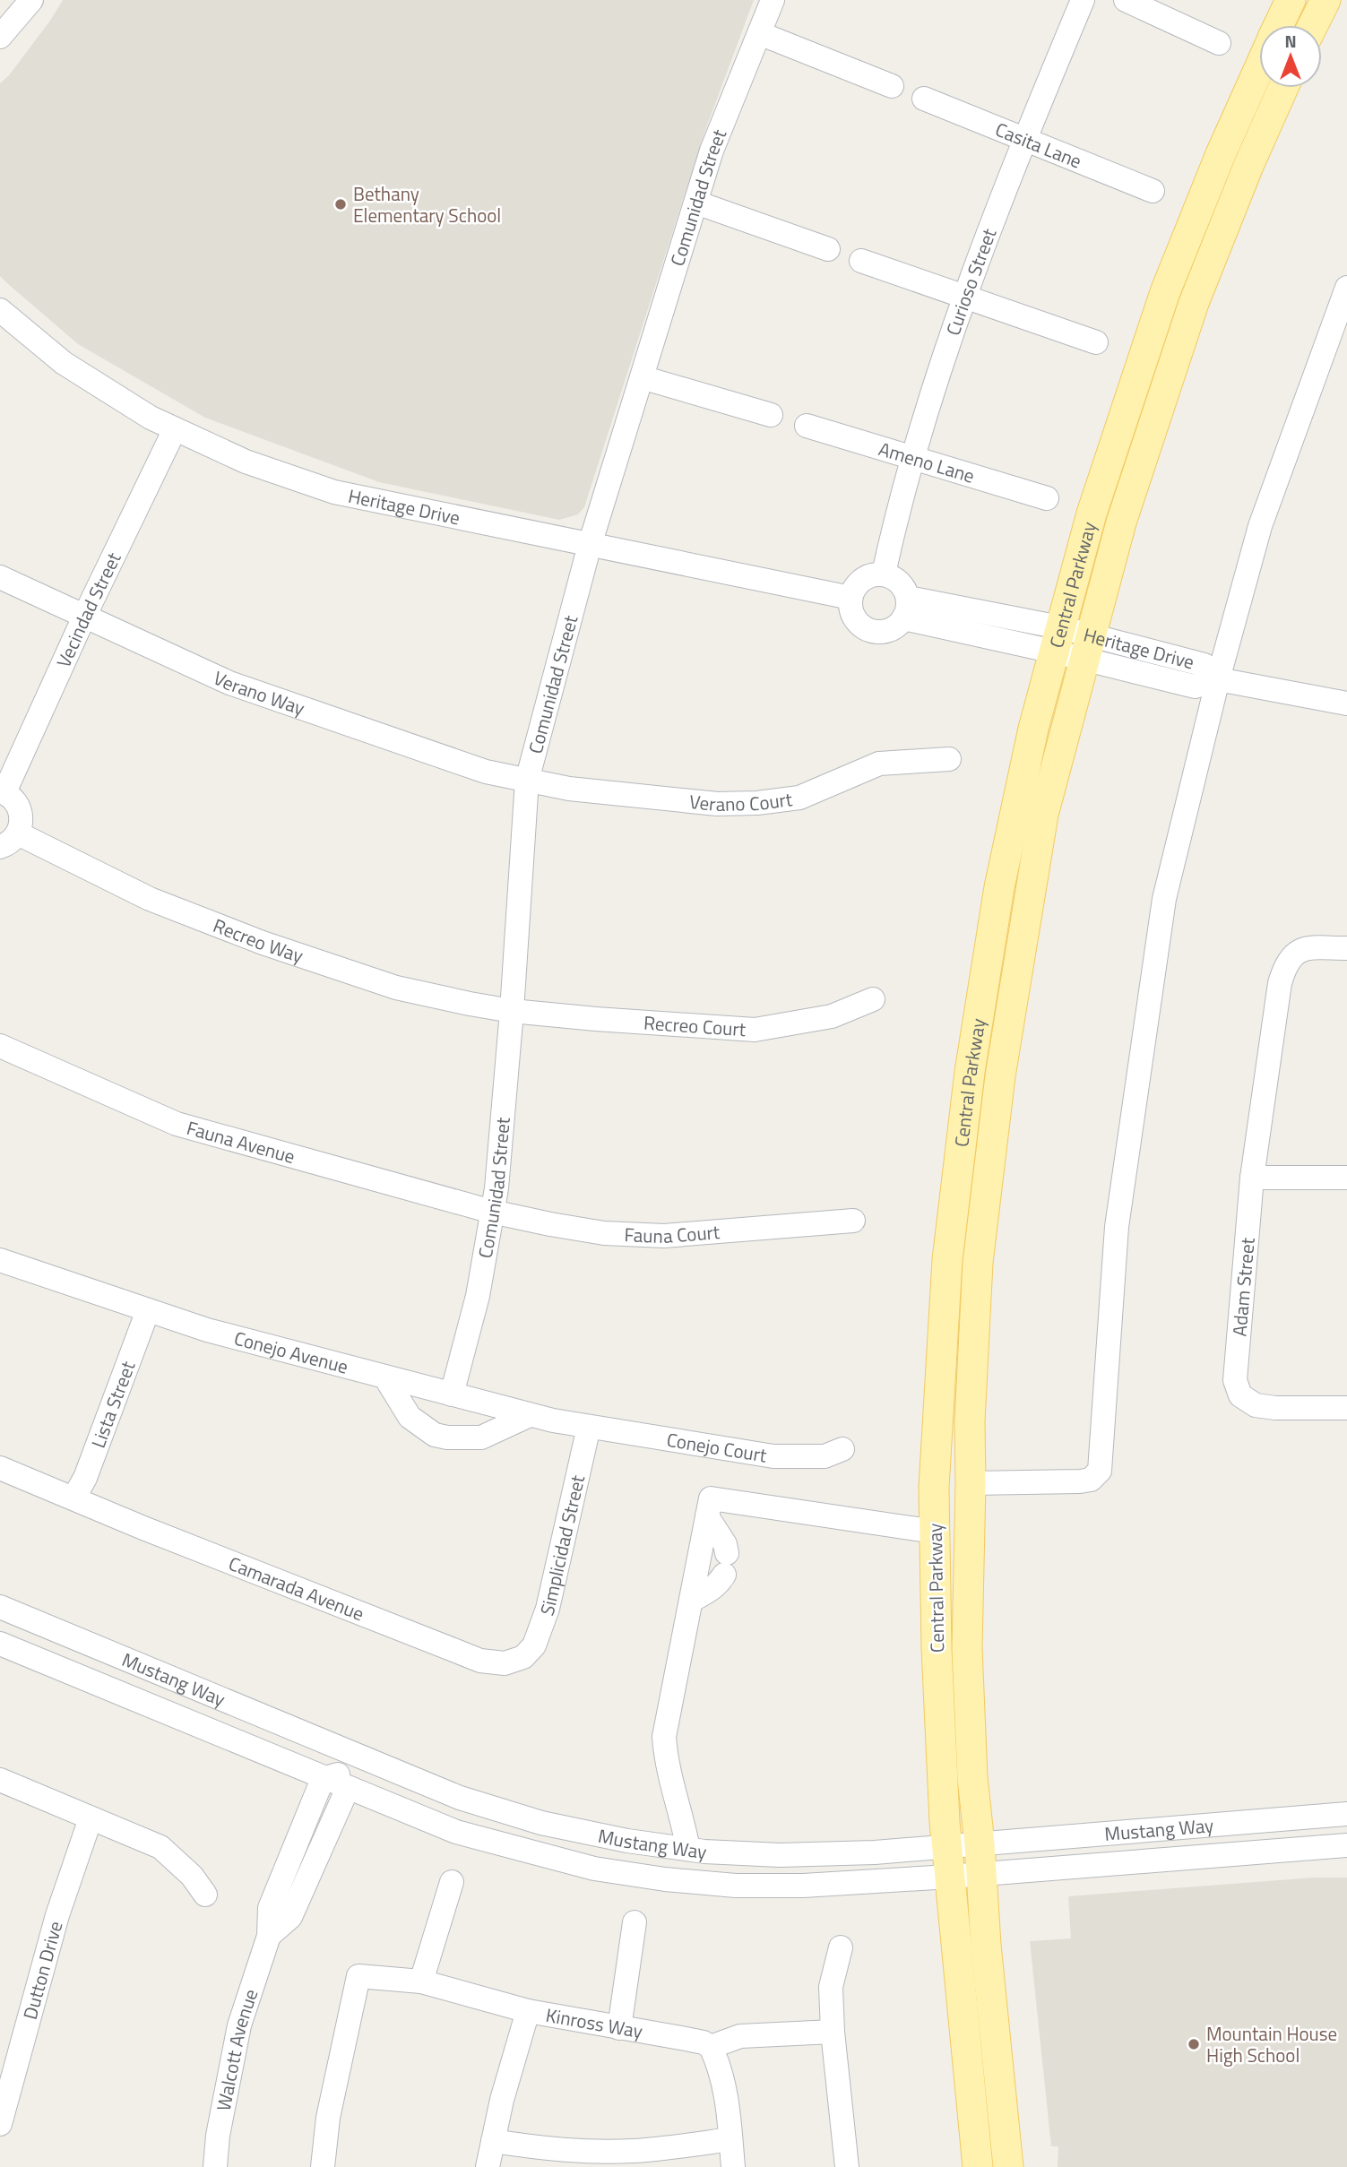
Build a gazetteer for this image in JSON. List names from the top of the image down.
{
  "streets": {
    "main road": ["Central Parkway"],
    "street": [
      "Casita Lane",
      "Comunidad Street",
      "Curioso Street",
      "Ameno Lane",
      "Heritage Drive",
      "Vecindad Street",
      "Verano Way",
      "Verano Court",
      "Recreo Way",
      "Recreo Court",
      "Fauna Avenue",
      "Fauna Court",
      "Adam Street",
      "Conejo Avenue",
      "Lista Street",
      "Conejo Court",
      "Simplicidad Street",
      "Camarada Avenue",
      "Mustang Way",
      "Dutton Drive",
      "Kinross Way",
      "Walcott Avenue"
    ]
  },
  "crossings": [
    ["Casita Lane", "Curioso Street"],
    ["Comunidad Street", "Heritage Drive"],
    ["Comunidad Street", "Verano Way"],
    ["Comunidad Street", "Verano Court"],
    ["Comunidad Street", "Recreo Way"],
    ["Comunidad Street", "Recreo Court"],
    ["Comunidad Street", "Fauna Avenue"],
    ["Comunidad Street", "Fauna Court"],
    ["Comunidad Street", "Conejo Avenue"],
    ["Curioso Street", "Ameno Lane"],
    ["Curioso Street", "Heritage Drive"],
    ["Heritage Drive", "Central Parkway"],
    ["Heritage Drive", "Vecindad Street"],
    ["Central Parkway", "Mustang Way"],
    ["Vecindad Street", "Verano Way"],
    ["Verano Way", "Verano Court"],
    ["Recreo Way", "Recreo Court"],
    ["Fauna Avenue", "Fauna Court"],
    ["Conejo Avenue", "Lista Street"],
    ["Conejo Avenue", "Conejo Court"],
    ["Conejo Avenue", "Simplicidad Street"],
    ["Lista Street", "Camarada Avenue"],
    ["Conejo Court", "Simplicidad Street"],
    ["Simplicidad Street", "Camarada Avenue"],
    ["Mustang Way", "Walcott Avenue"]
  ],
  "places": ["Bethany Elementary School", "Mountain House High School"],
  "north": "top"
}
